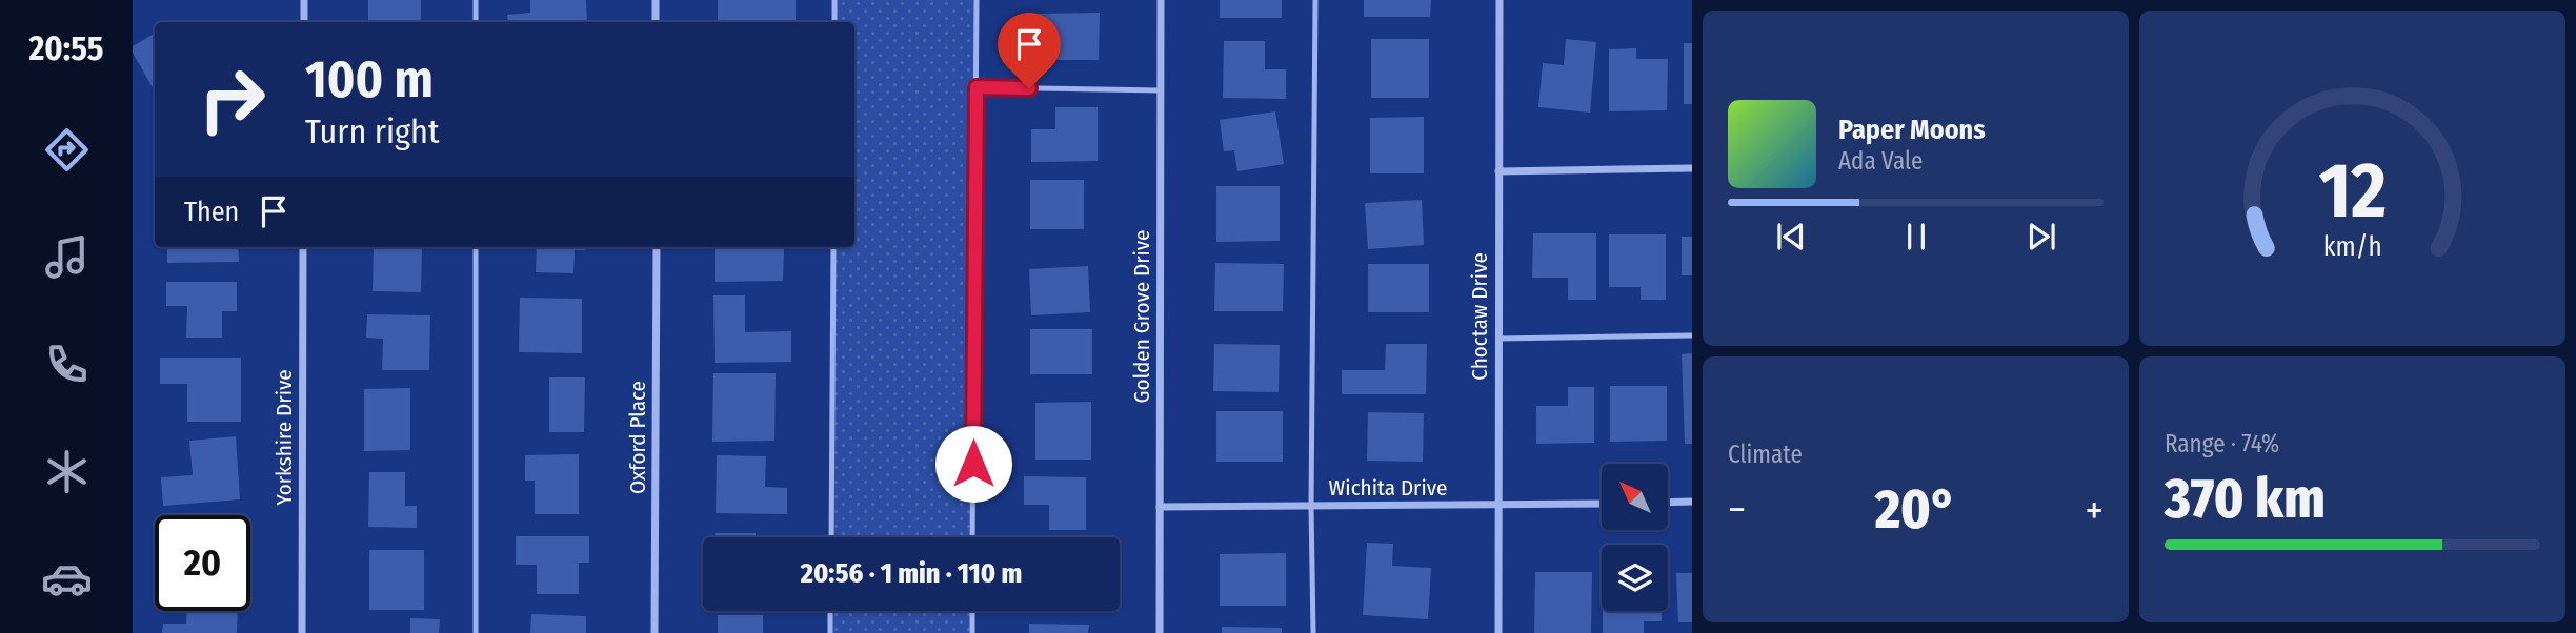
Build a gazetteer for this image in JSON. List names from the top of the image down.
{
  "streets": {
    "street": [
      "Golden Grove Drive",
      "Choctaw Drive",
      "Yorkshire Drive",
      "Oxford Place",
      "Wichita Drive"
    ]
  },
  "crossings": [
    ["Golden Grove Drive", "Wichita Drive"],
    ["Choctaw Drive", "Wichita Drive"]
  ],
  "north": "top left",
  "page": {
    "tabs": "20:55",
    "turn": ["100 m", "Turn right"],
    "song": ["Paper Moons", "Ada Vale"],
    "then": "Then",
    "tile": [
      "Climate",
      ["Range · 74%", "370 km"]
    ],
    "heat": ["−", "20°", "+"],
    "limit": "20",
    "trip": "20:56 · 1 min · 110 m",
    "gauge": ["12", "km/h"]
  }
}
